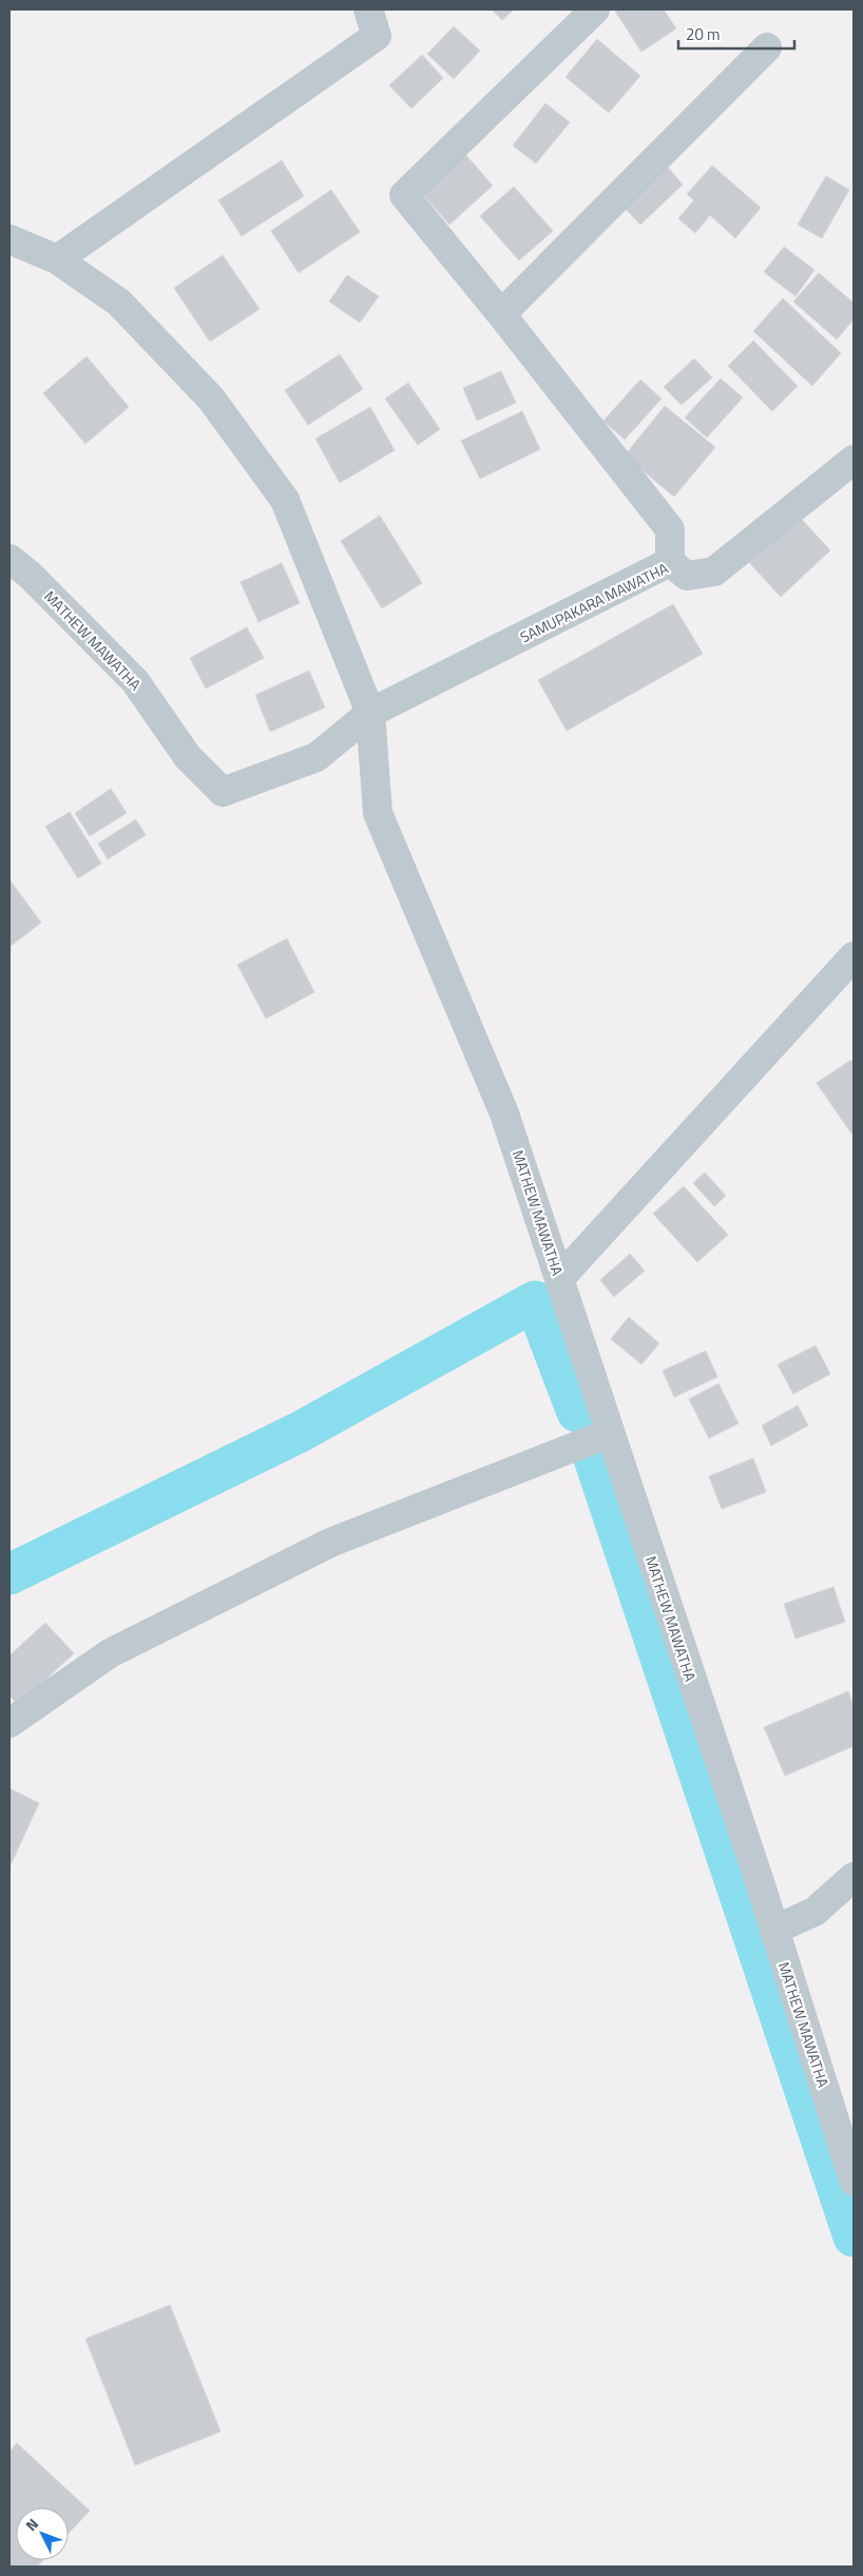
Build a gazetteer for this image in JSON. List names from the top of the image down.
{
  "streets": {
    "street": ["SAMUPAKARA MAWATHA", "MATHEW MAWATHA"]
  },
  "crossings": [
    ["SAMUPAKARA MAWATHA", "MATHEW MAWATHA"]
  ],
  "scale_bar": "20 m",
  "north": "top left"
}
